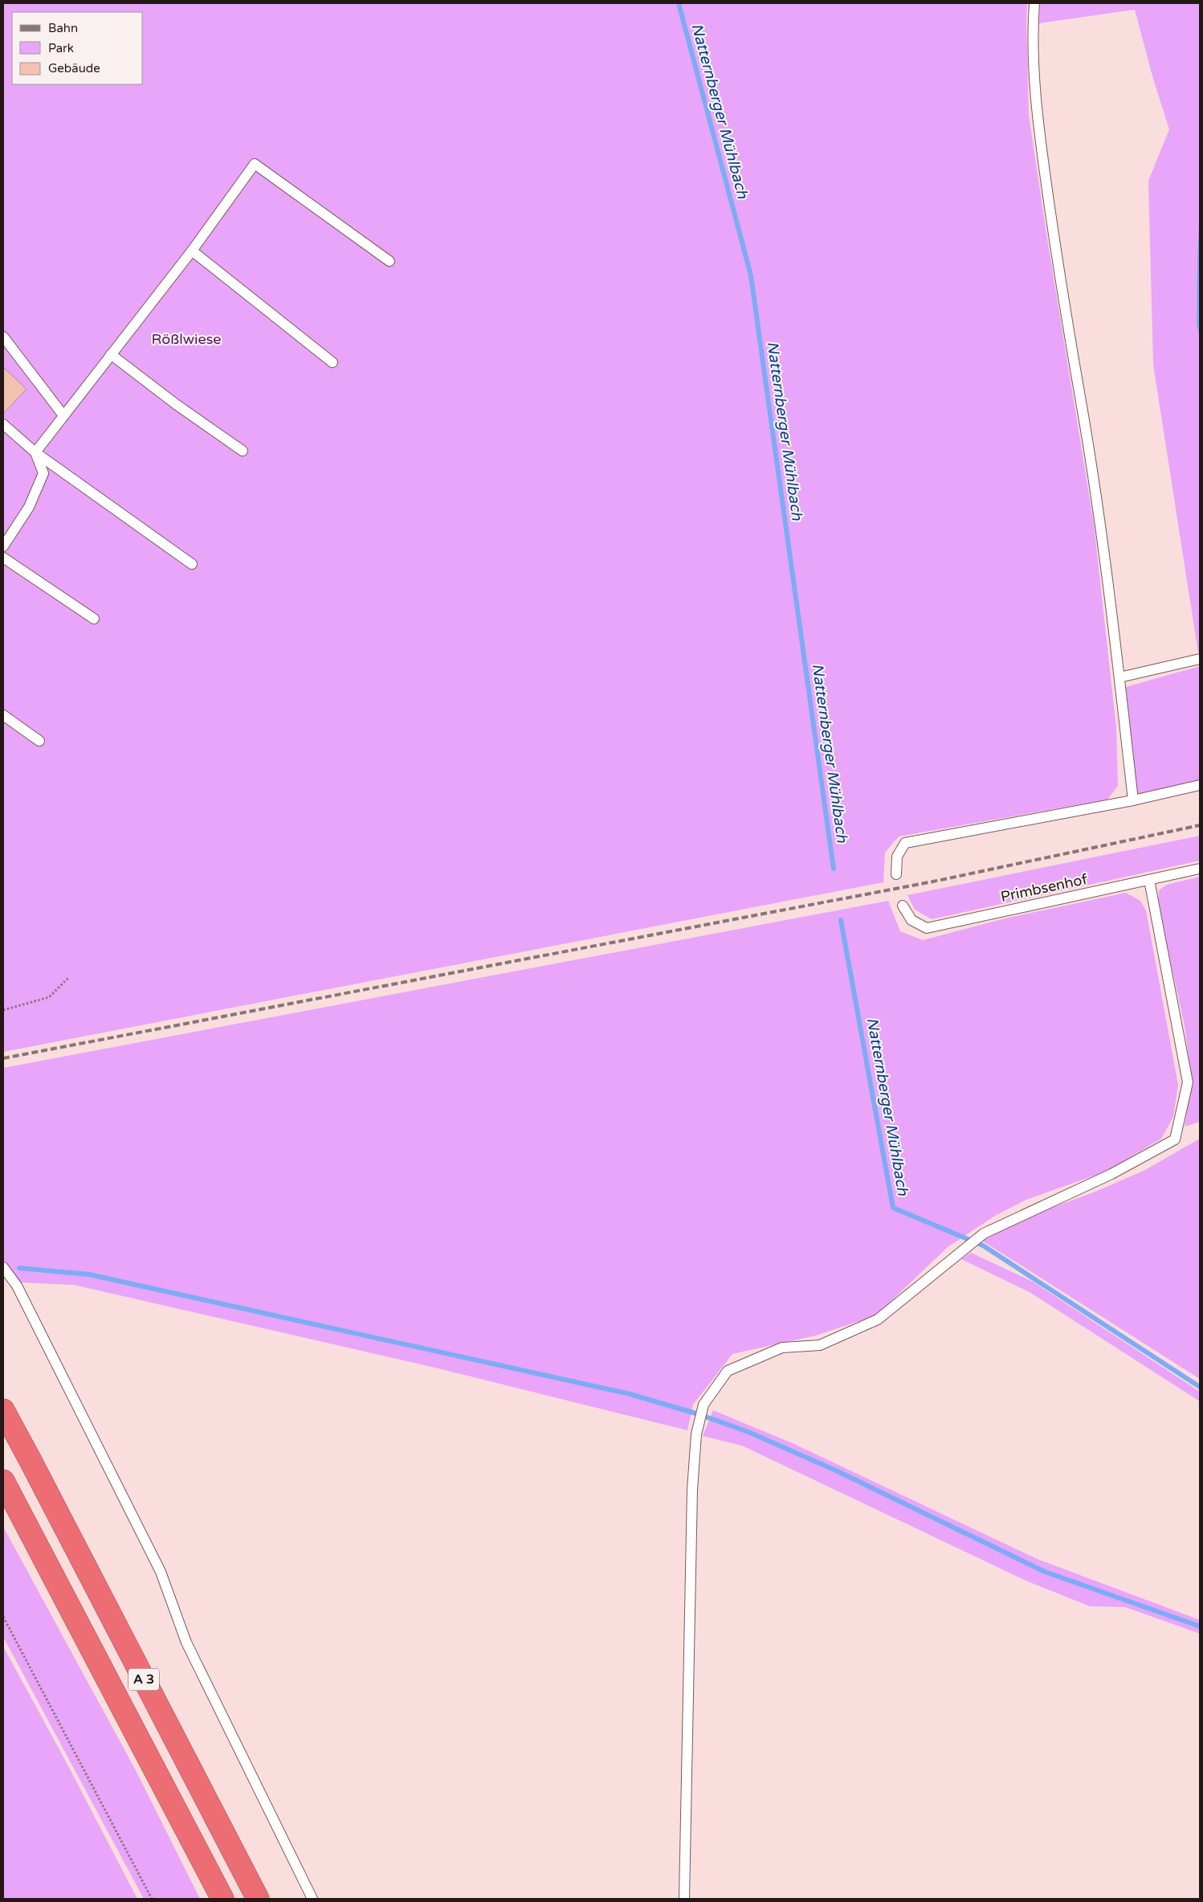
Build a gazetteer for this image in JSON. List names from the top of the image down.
{
  "streets": {
    "highway": ["A 3"],
    "lane": ["Primbsenhof"]
  },
  "water": ["Natternberger Mühlbach"],
  "parks": ["Rößlwiese"],
  "legend": ["Bahn", "Park", "Gebäude"]
}
